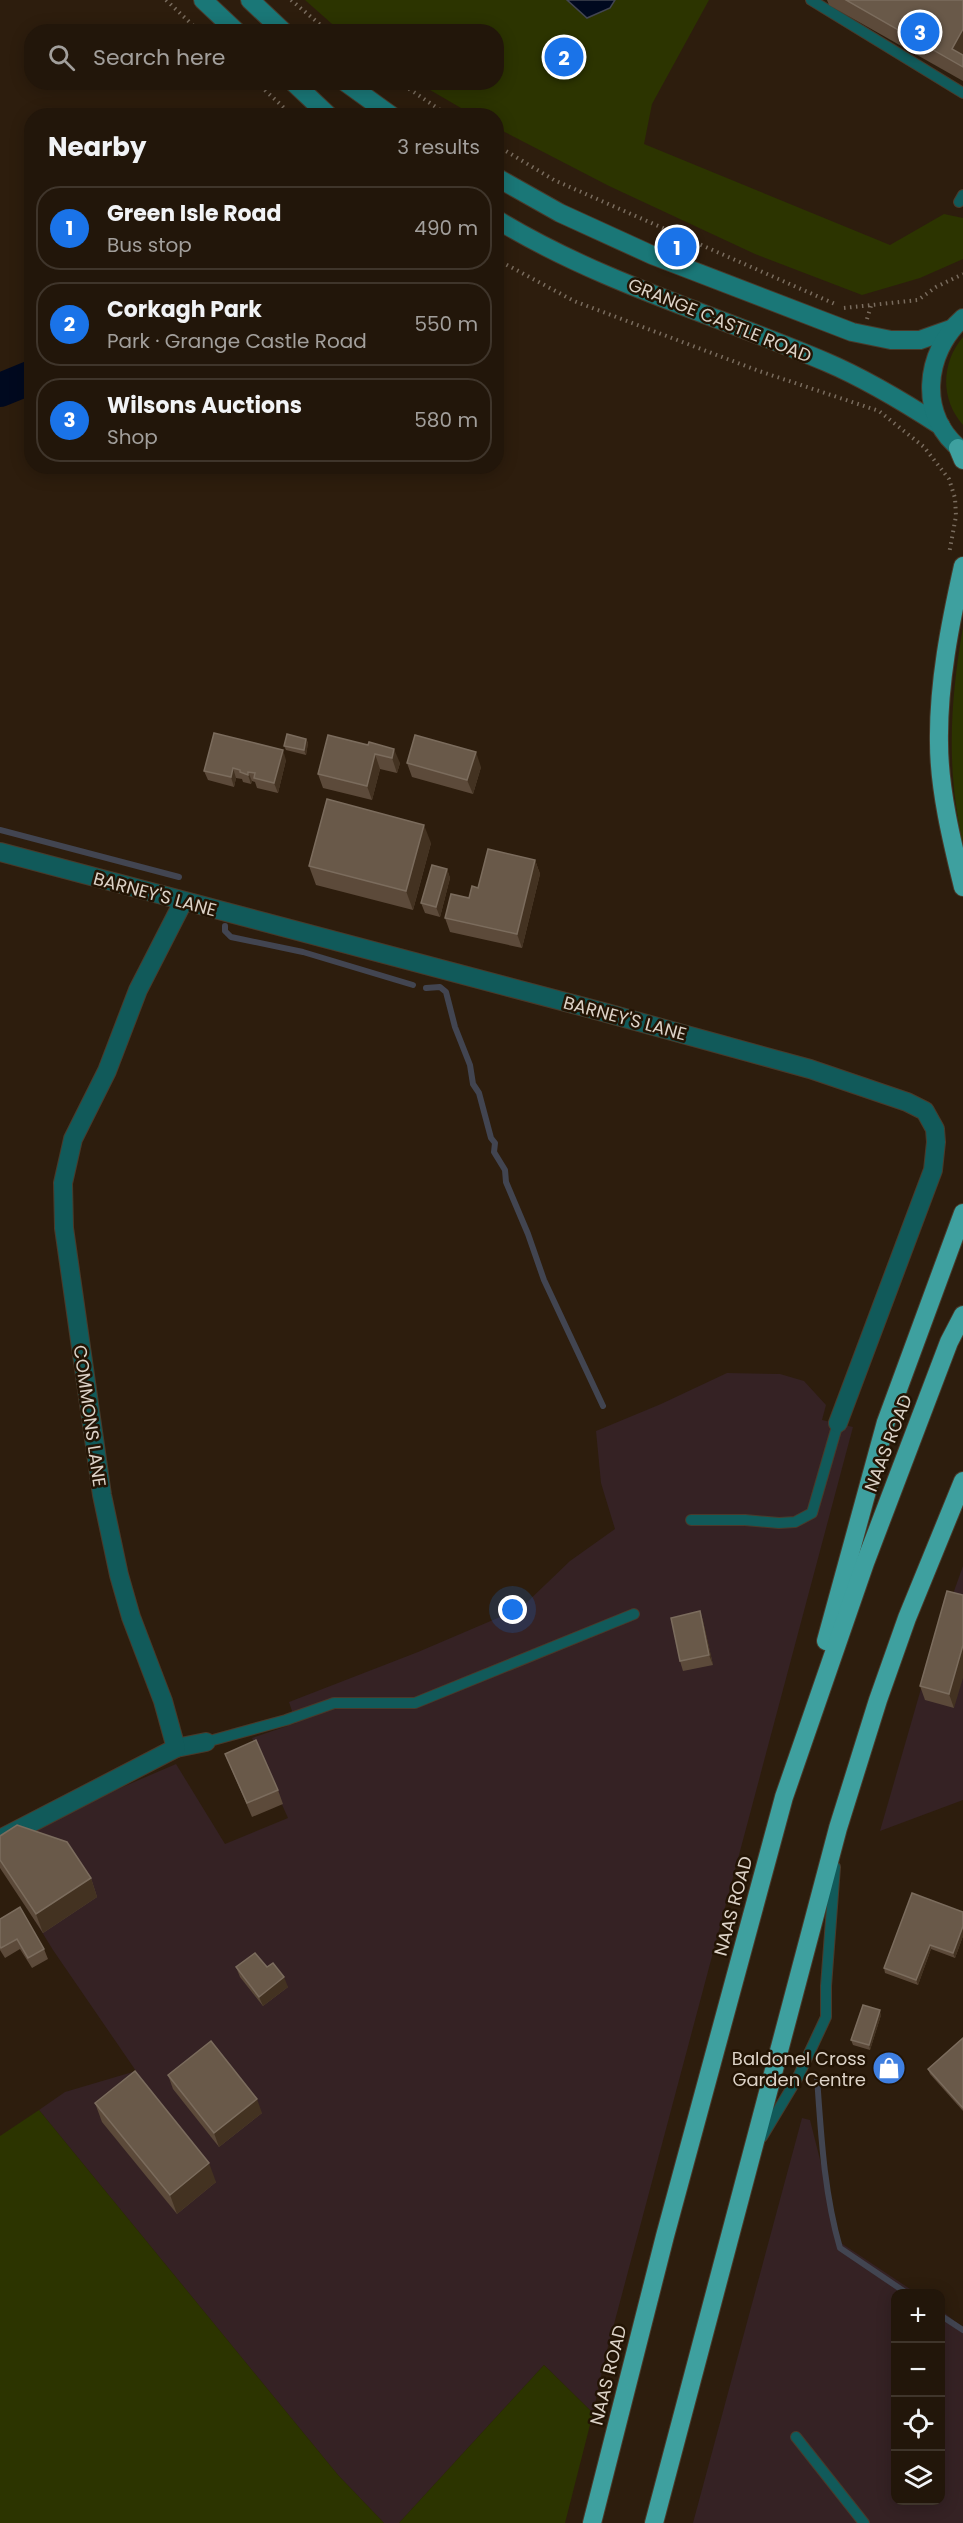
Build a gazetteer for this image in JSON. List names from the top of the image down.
{
  "streets": {
    "highway": ["NAAS ROAD"],
    "main road": ["GRANGE CASTLE ROAD"],
    "street": ["BARNEY'S LANE", "COMMONS LANE"]
  },
  "crossings": [
    ["BARNEY'S LANE", "COMMONS LANE"]
  ],
  "places": {
    "shop": ["Baldonel Cross Garden Centre"]
  },
  "page": {
    "pins": ["3", "2", "1"],
    "search": "Search here",
    "heading": ["Nearby", "3 results"],
    "list": [
      {
        "mark": "1",
        "name": "Green Isle Road",
        "note": "Bus stop",
        "value": "490 m"
      },
      {
        "mark": "2",
        "name": "Corkagh Park",
        "note": "Park · Grange Castle Road",
        "value": "550 m"
      },
      {
        "mark": "3",
        "name": "Wilsons Auctions",
        "note": "Shop",
        "value": "580 m"
      }
    ],
    "map_buttons": ["+", "−"]
  }
}
